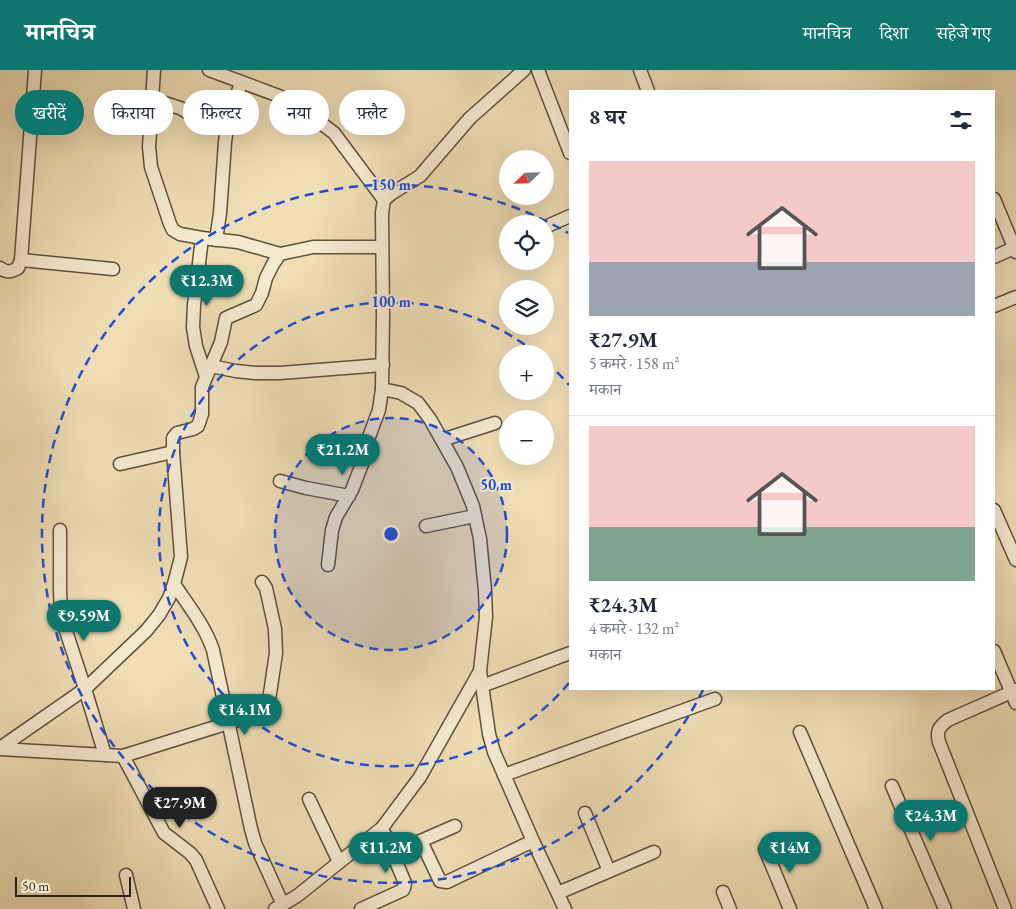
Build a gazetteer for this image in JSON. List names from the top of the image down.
{
  "scale_bar": "50 m",
  "north": "bottom left",
  "page": {
    "header": "मानचित्र",
    "nav": ["मानचित्र", "दिशा", "सहेजे गए"],
    "chip": [
      "खरीदें",
      "किराया",
      "फ़िल्टर",
      "नया",
      "फ़्लैट"
    ],
    "heading": "8 घर",
    "map_buttons": ["+", "−"],
    "list": [
      {
        "name": "₹27.9M",
        "note": "5 कमरे · 158 m² · मकान"
      },
      {
        "name": "₹24.3M",
        "note": "4 कमरे · 132 m² · मकान"
      }
    ],
    "price": [
      "₹12.3M",
      "₹21.2M",
      "₹9.59M",
      "₹14.1M",
      "₹27.9M",
      "₹24.3M",
      "₹11.2M",
      "₹14M"
    ],
    "scale": "50 m"
  },
  "rings": ["150 m", "100 m", "50 m"]
}
